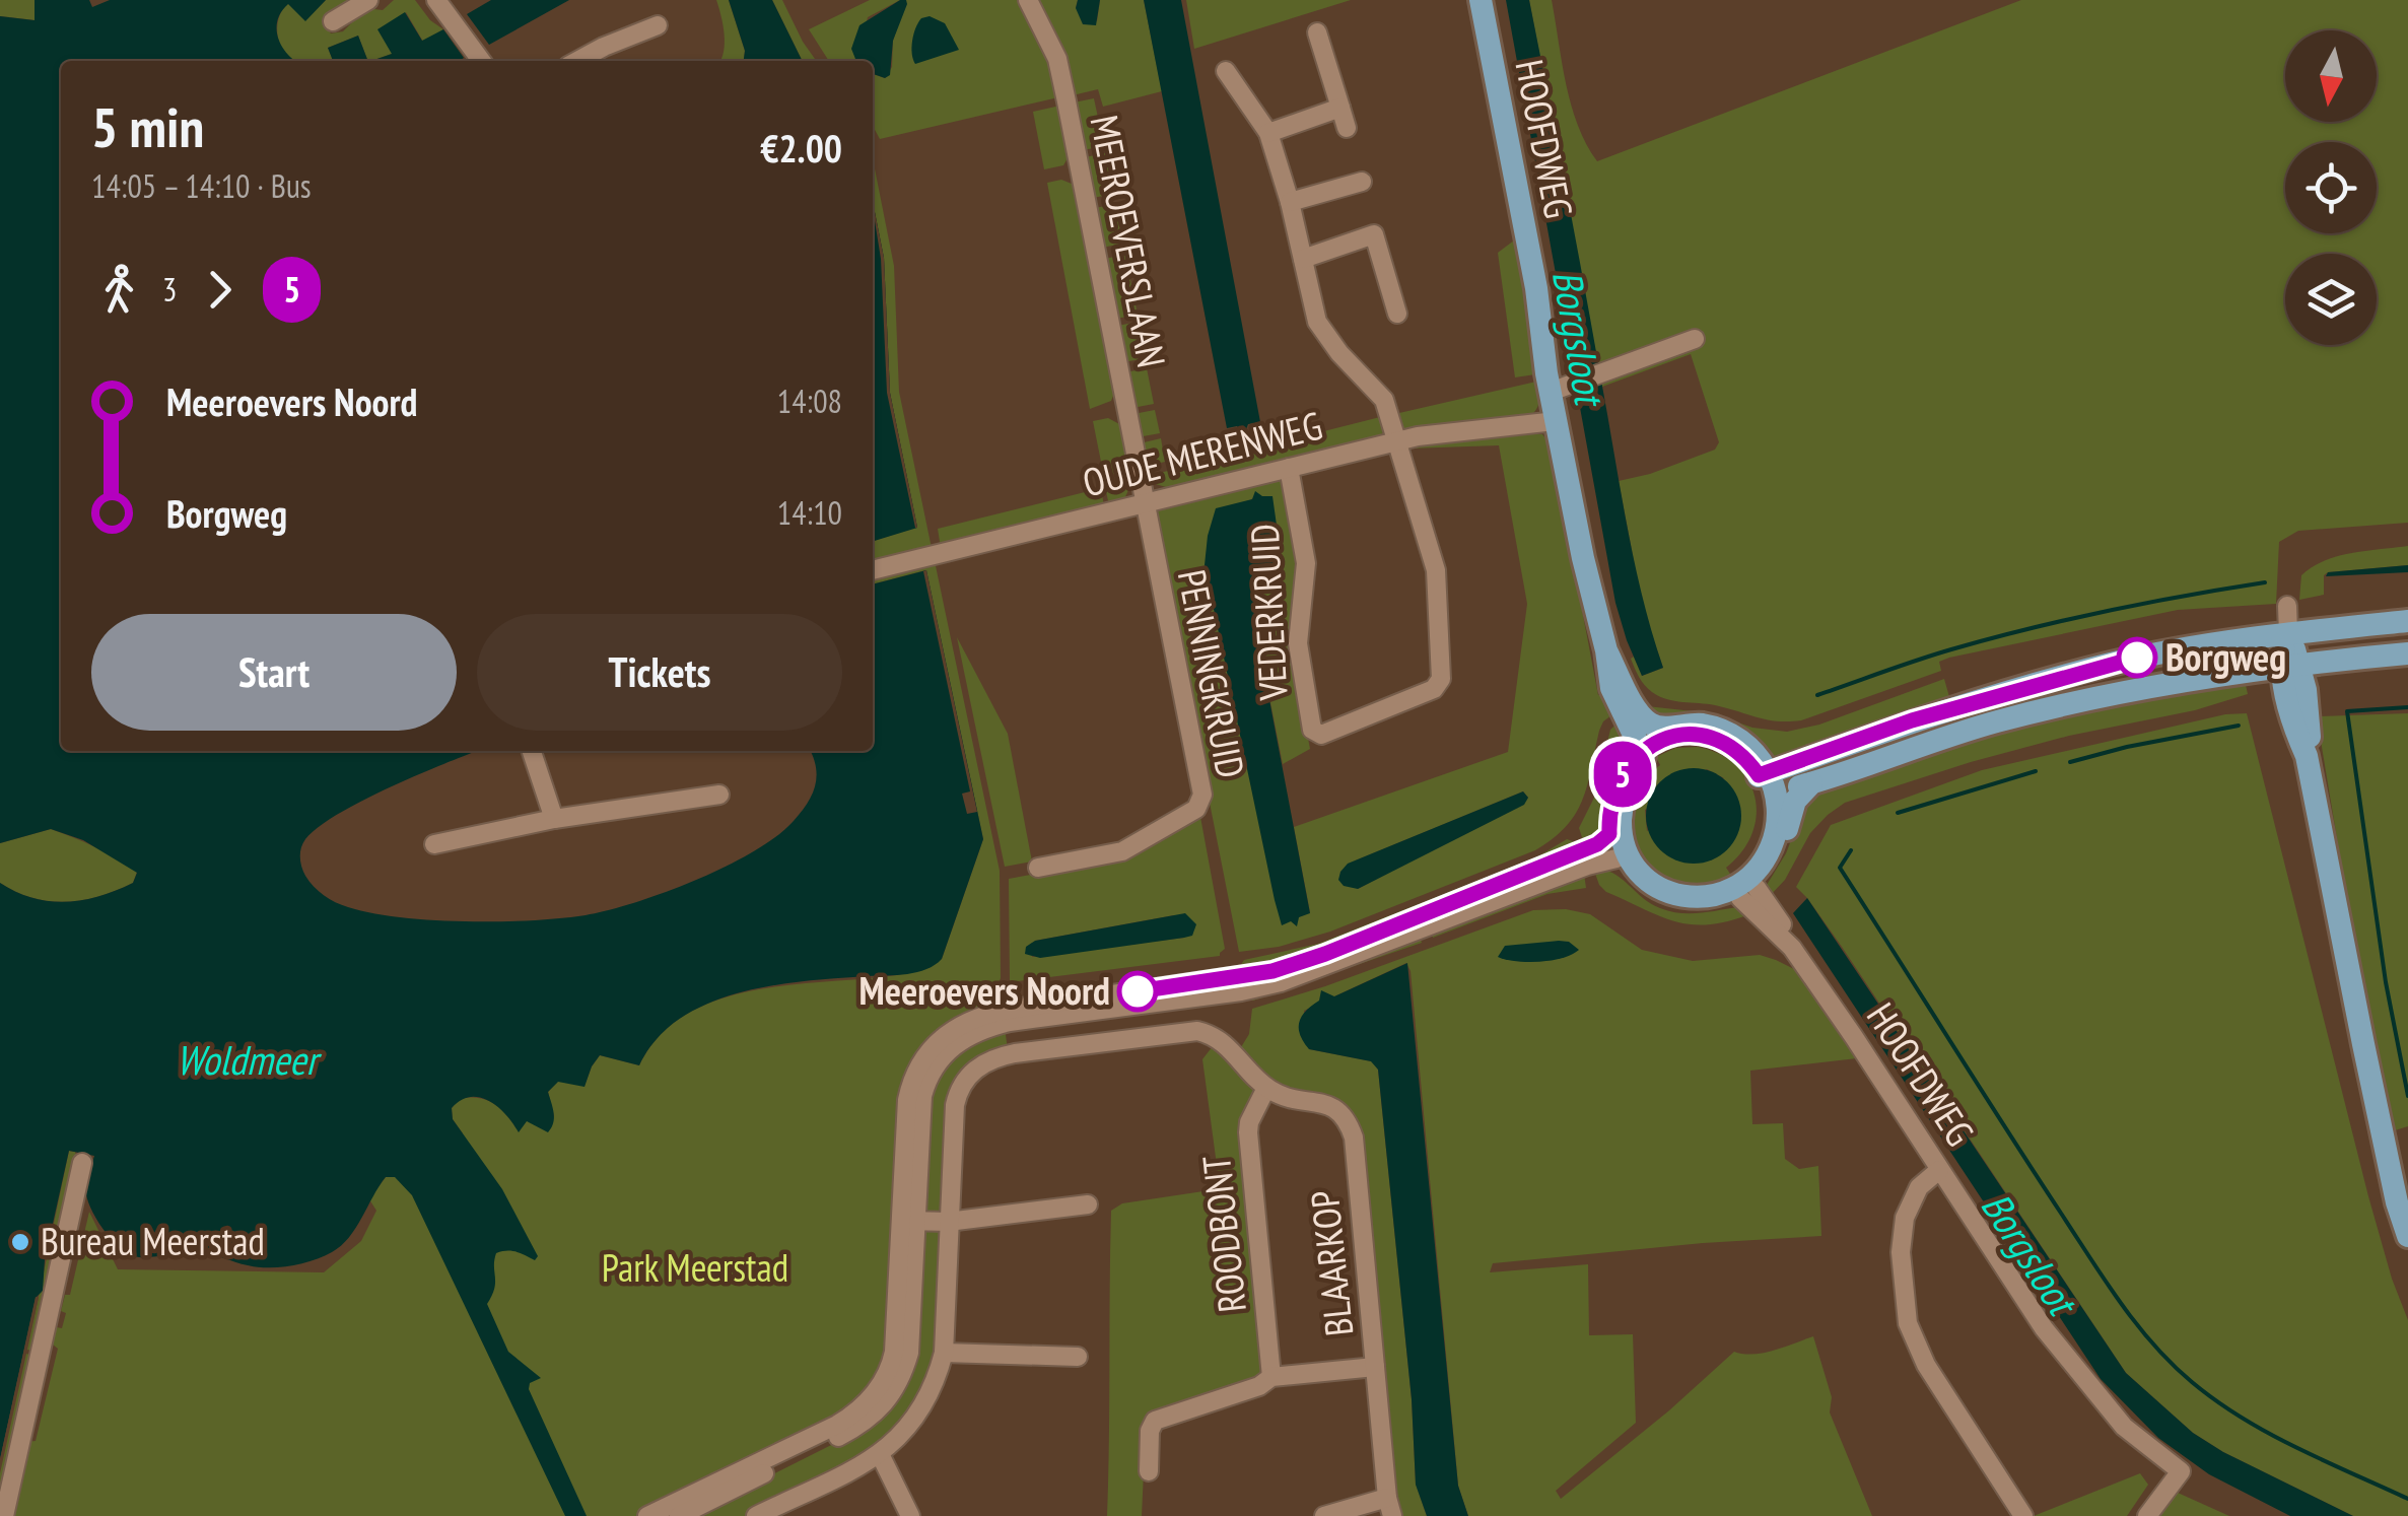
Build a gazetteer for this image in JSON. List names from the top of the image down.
{
  "streets": {
    "main road": ["HOOFDWEG"],
    "street": [
      "MEEROEVERSLAAN",
      "OUDE MERENWEG",
      "VEDERKRUID",
      "PENNINGKRUID",
      "ROODBONT",
      "BLAARKOP"
    ]
  },
  "crossings": [
    ["HOOFDWEG", "OUDE MERENWEG"],
    ["MEEROEVERSLAAN", "OUDE MERENWEG"],
    ["MEEROEVERSLAAN", "PENNINGKRUID"],
    ["OUDE MERENWEG", "VEDERKRUID"],
    ["OUDE MERENWEG", "PENNINGKRUID"],
    ["ROODBONT", "BLAARKOP"]
  ],
  "water": ["Borgsloot", "Woldmeer"],
  "parks": ["Park Meerstad"],
  "places": ["Borgweg", "Meeroevers Noord", "Bureau Meerstad"],
  "lines": ["bus line 5"],
  "north": "bottom",
  "page": {
    "on_map": "5",
    "heading": ["5 min", "14:05 – 14:10 · Bus", "€2.00"],
    "legs": ["3", "5"],
    "list": [
      {
        "name": "Meeroevers Noord",
        "value": "14:08"
      },
      {
        "name": "Borgweg",
        "value": "14:10"
      }
    ],
    "buttons": ["Start", "Tickets"]
  }
}
